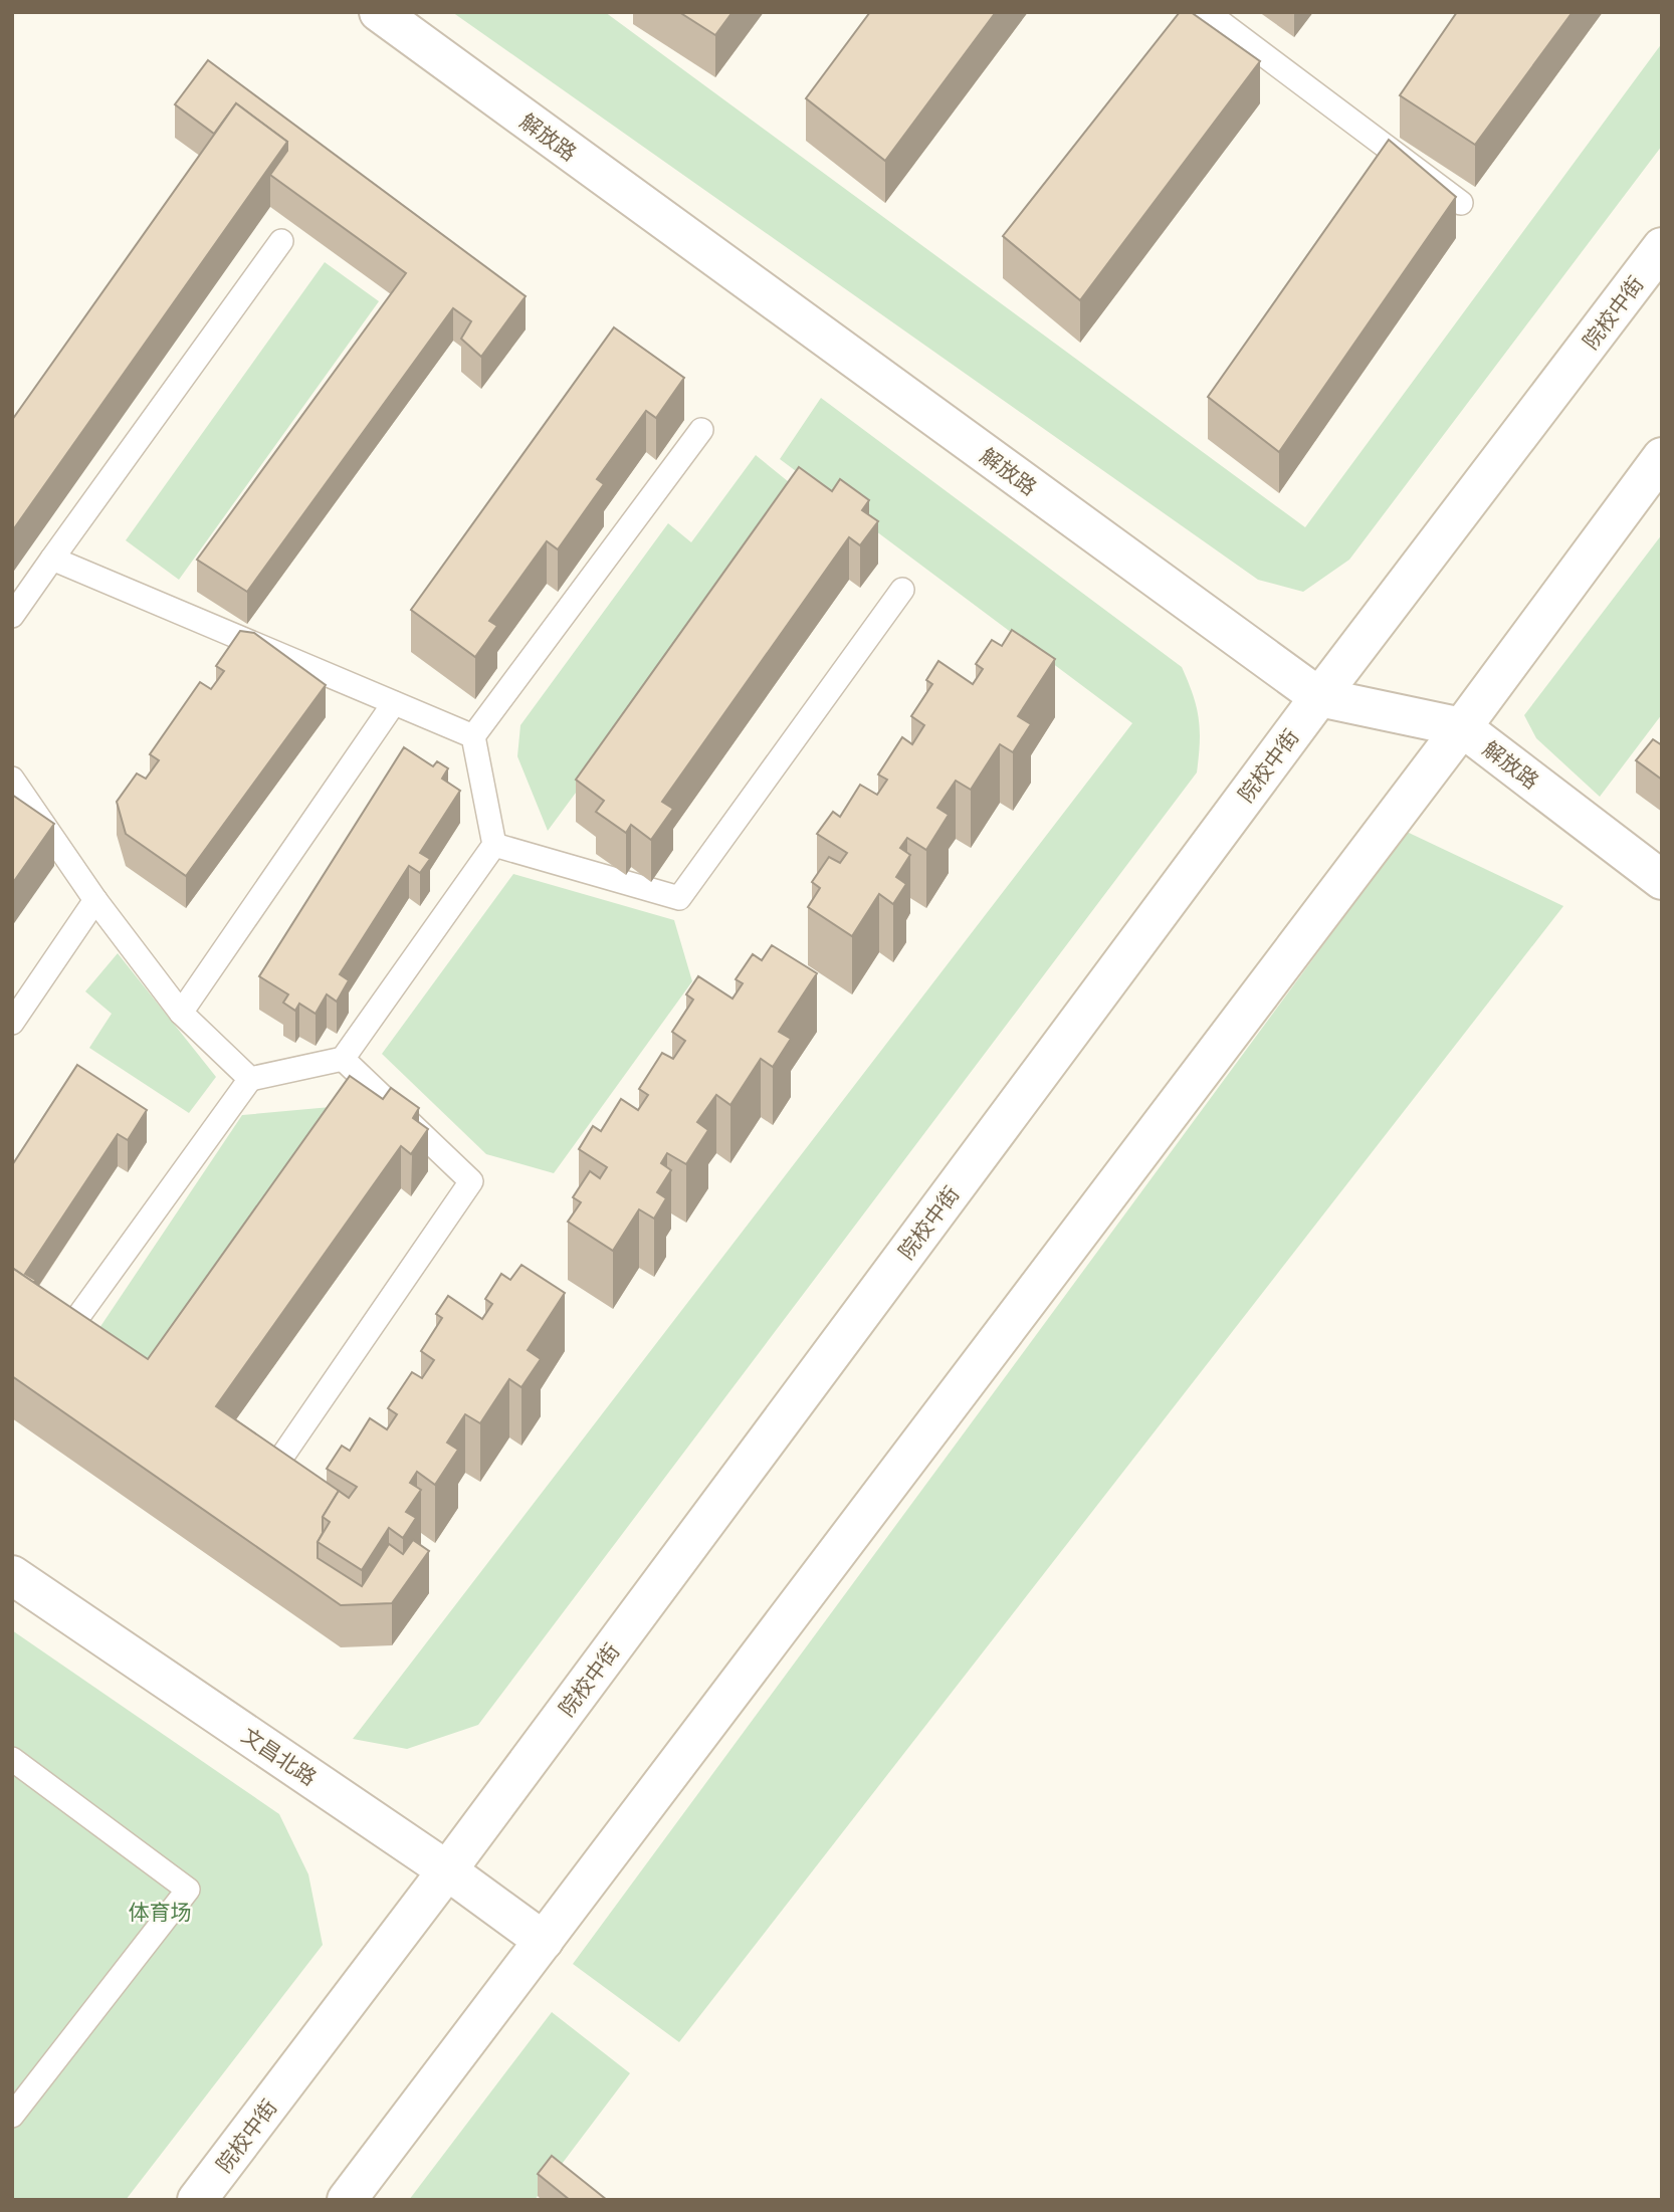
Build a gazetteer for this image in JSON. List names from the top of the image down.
{
  "streets": {
    "main road": ["解放路", "院校中街", "文昌北路"]
  },
  "crossings": [
    ["解放路", "院校中街"],
    ["院校中街", "文昌北路"]
  ],
  "parks": ["体育场"]
}
